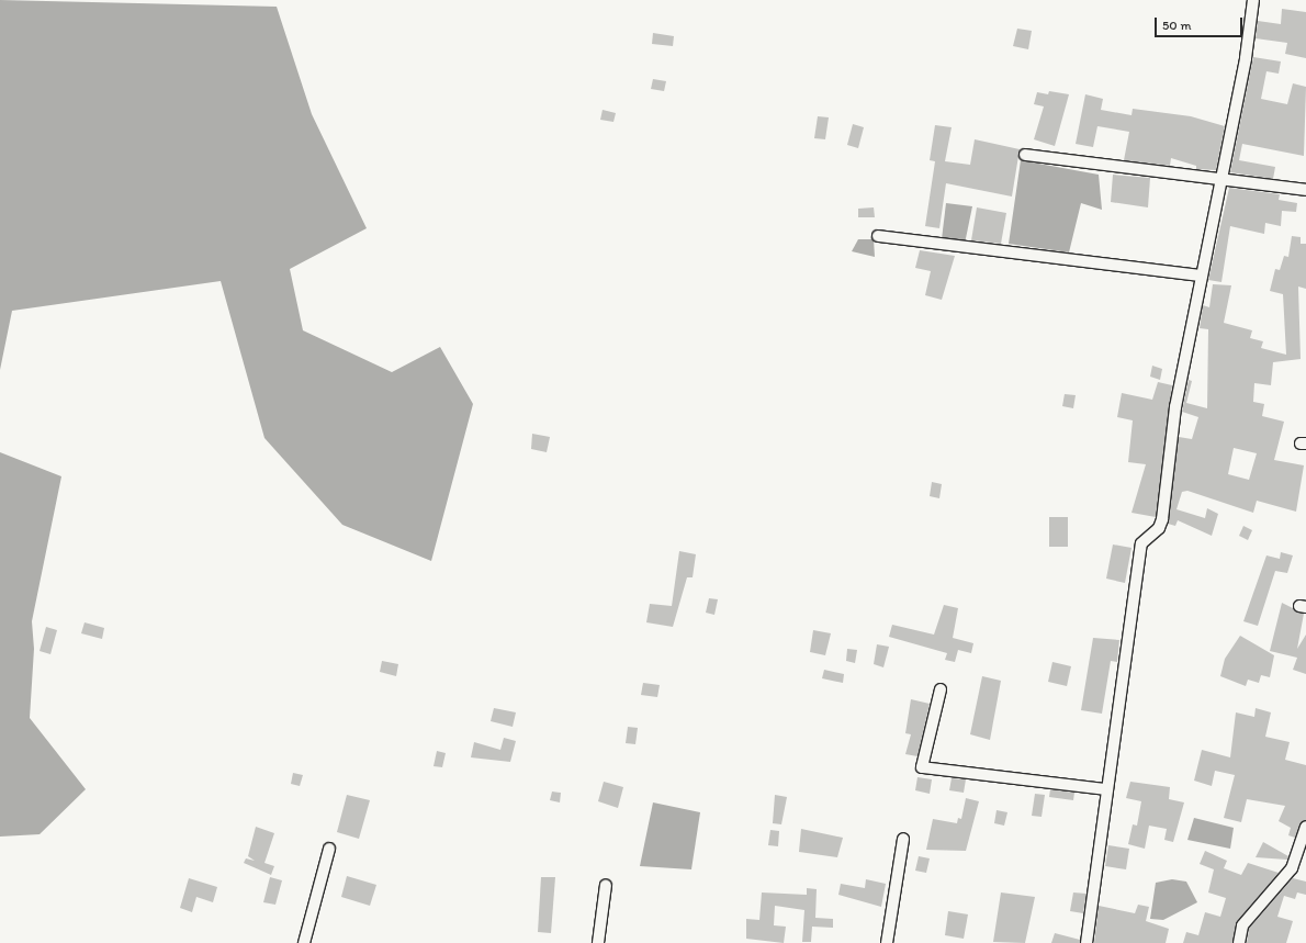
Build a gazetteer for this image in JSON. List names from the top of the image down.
{
  "scale_bar": "50 m"
}
